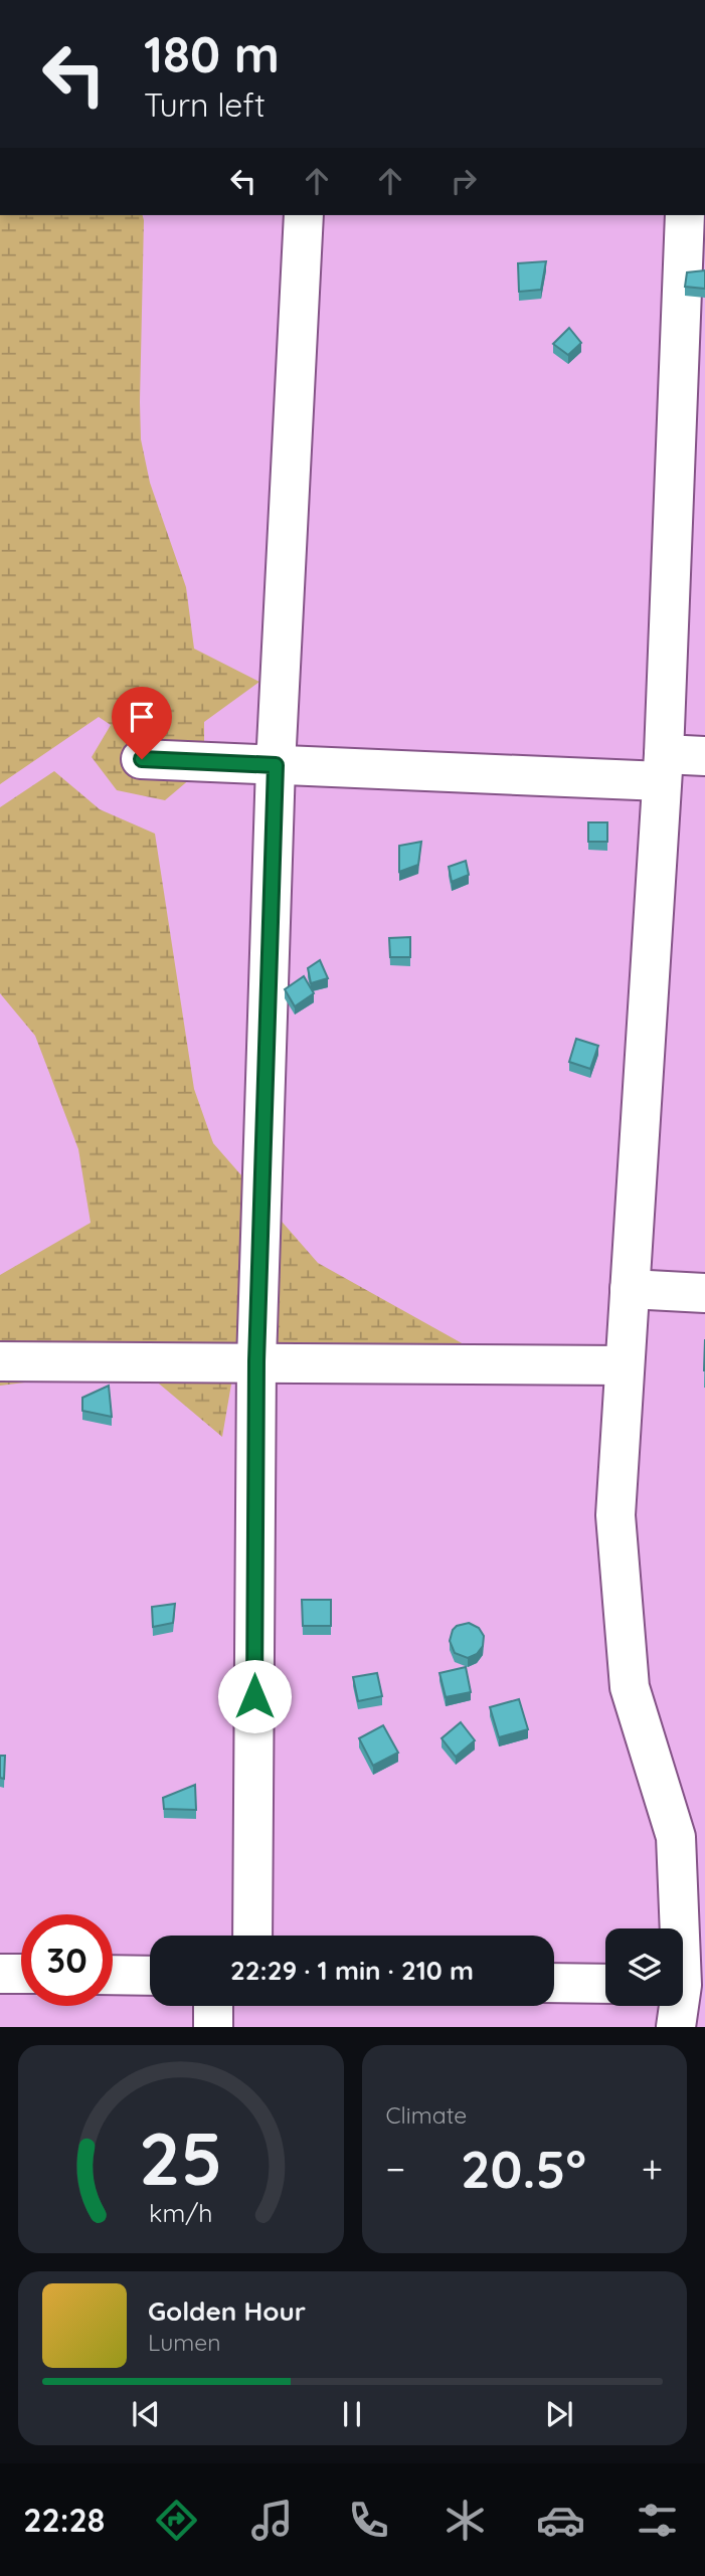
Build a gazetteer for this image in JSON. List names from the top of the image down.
{
  "page": {
    "turn": ["180 m", "Turn left"],
    "limit": "30",
    "trip": "22:29 · 1 min · 210 m",
    "tile": "Climate",
    "heat": ["−", "20.5°", "+"],
    "song": ["Golden Hour", "Lumen"],
    "tabs": "22:28",
    "gauge": ["25", "km/h"]
  }
}
